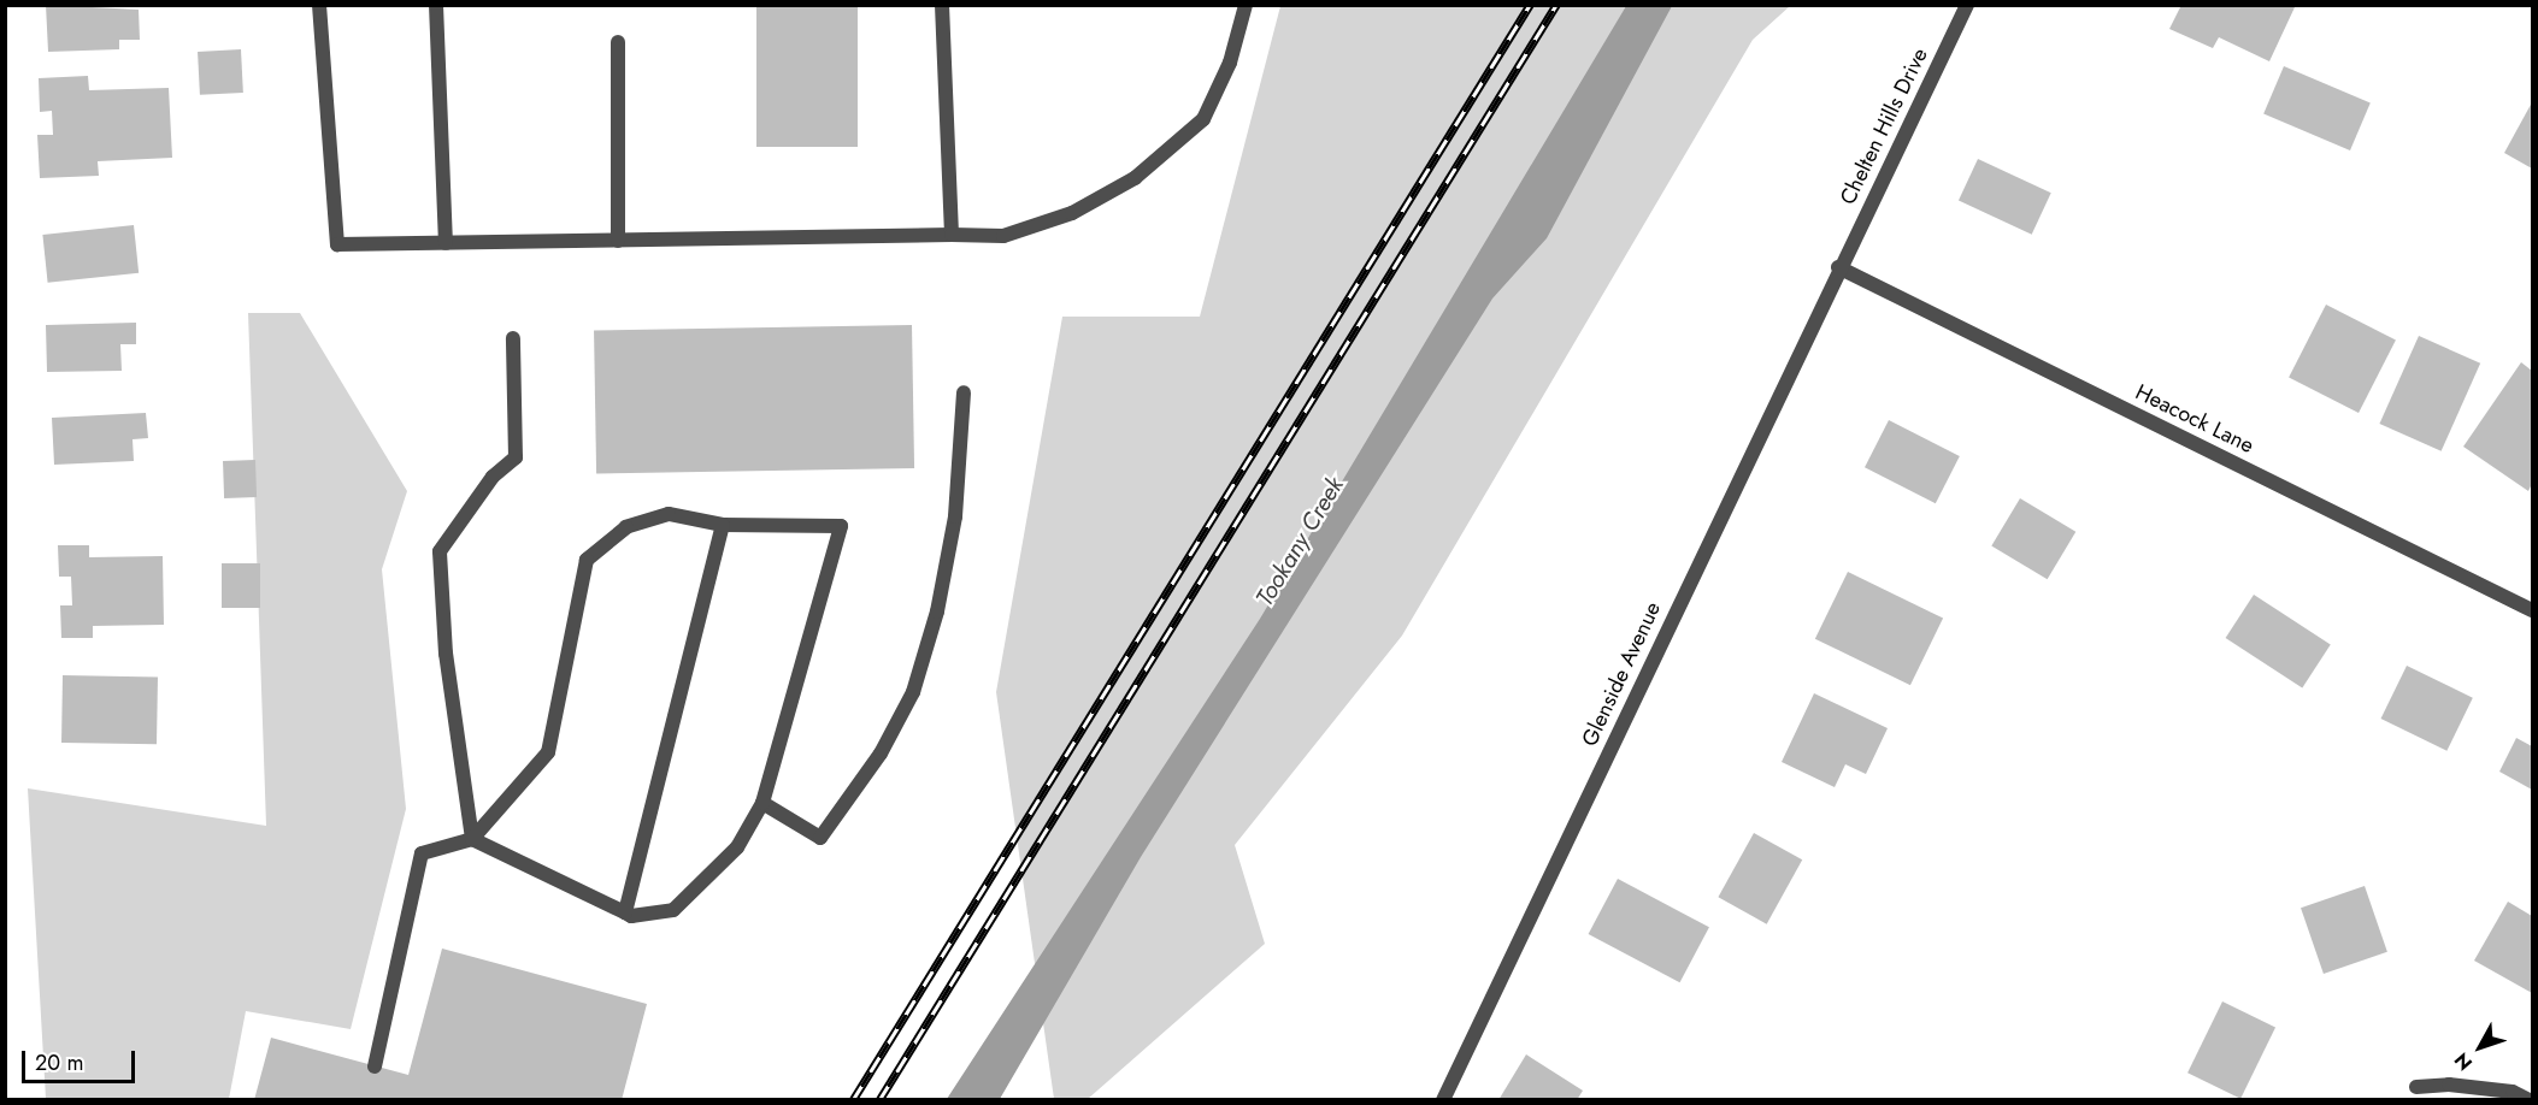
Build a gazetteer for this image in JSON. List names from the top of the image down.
{
  "streets": {
    "street": ["Chelten Hills Drive", "Heacock Lane", "Glenside Avenue"]
  },
  "crossings": [
    ["Chelten Hills Drive", "Heacock Lane"],
    ["Chelten Hills Drive", "Glenside Avenue"],
    ["Heacock Lane", "Glenside Avenue"]
  ],
  "water": ["Tookany Creek"],
  "scale_bar": "20 m",
  "north": "bottom left"
}
